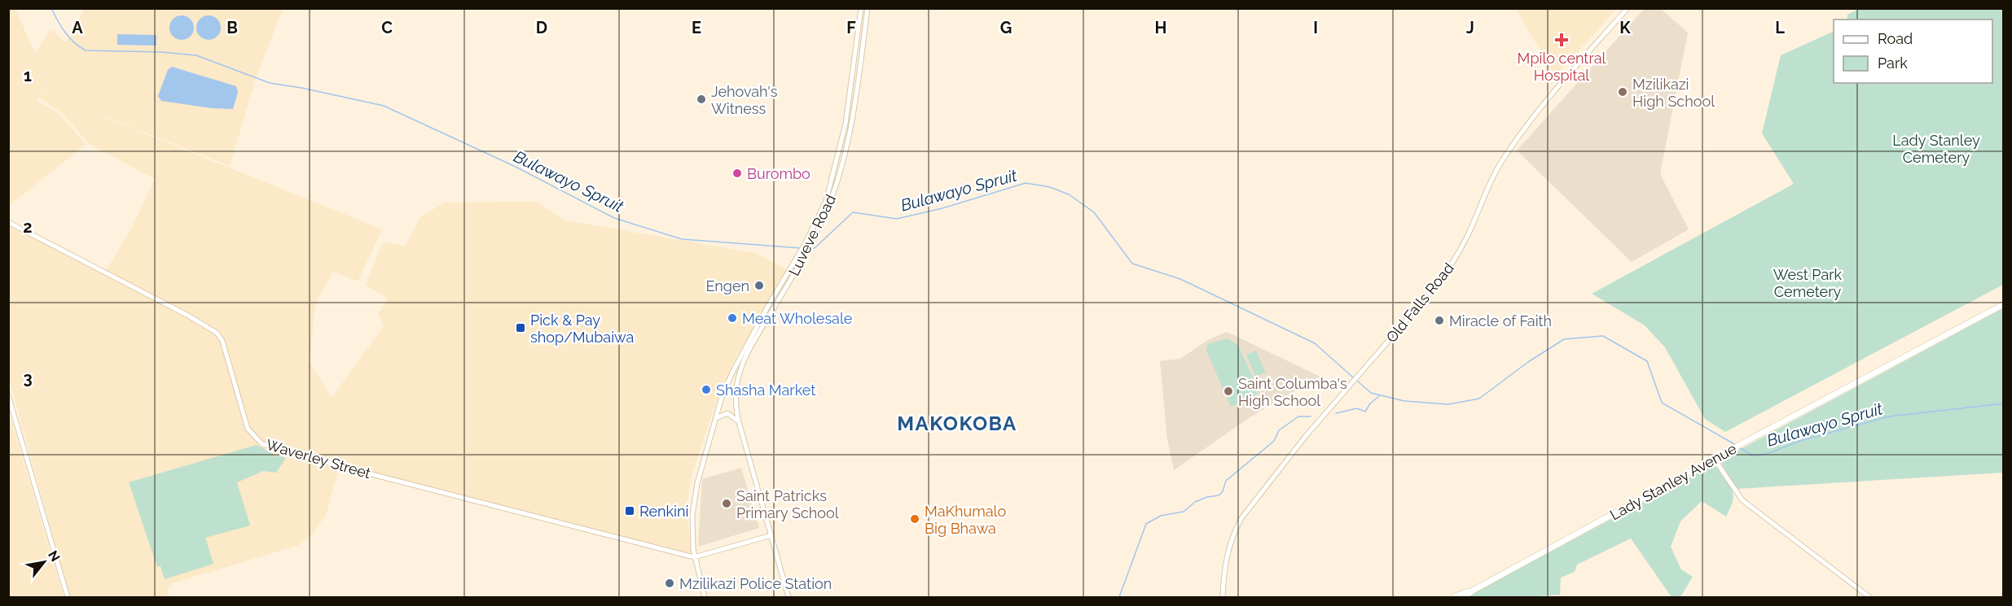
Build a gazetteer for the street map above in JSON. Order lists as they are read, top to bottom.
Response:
{
  "streets": {
    "highway": ["Lady Stanley Avenue"],
    "street": ["Luveve Road", "Old Falls Road", "Waverley Street"]
  },
  "crossings": [
    ["Luveve Road", "Waverley Street"]
  ],
  "districts": ["MAKOKOBA"],
  "water": ["Bulawayo Spruit"],
  "parks": ["Lady Stanley Cemetery", "West Park Cemetery"],
  "places": {
    "health": ["Mpilo central Hospital"],
    "other": [
      "Mzilikazi High School",
      "Jehovah's Witness",
      "Burombo",
      "Engen",
      "Meat Wholesale",
      "Miracle of Faith",
      "Shasha Market",
      "Saint Columba's High School",
      "Saint Patricks Primary School",
      "MaKhumalo Big Bhawa",
      "Mzilikazi Police Station"
    ],
    "transit": ["Pick & Pay shop/Mubaiwa", "Renkini"]
  },
  "legend": ["Road", "Park"],
  "north": "top right",
  "grid": {
    "columns": [
      "A",
      "B",
      "C",
      "D",
      "E",
      "F",
      "G",
      "H",
      "I",
      "J",
      "K",
      "L"
    ],
    "rows": ["1", "2", "3"]
  }
}
